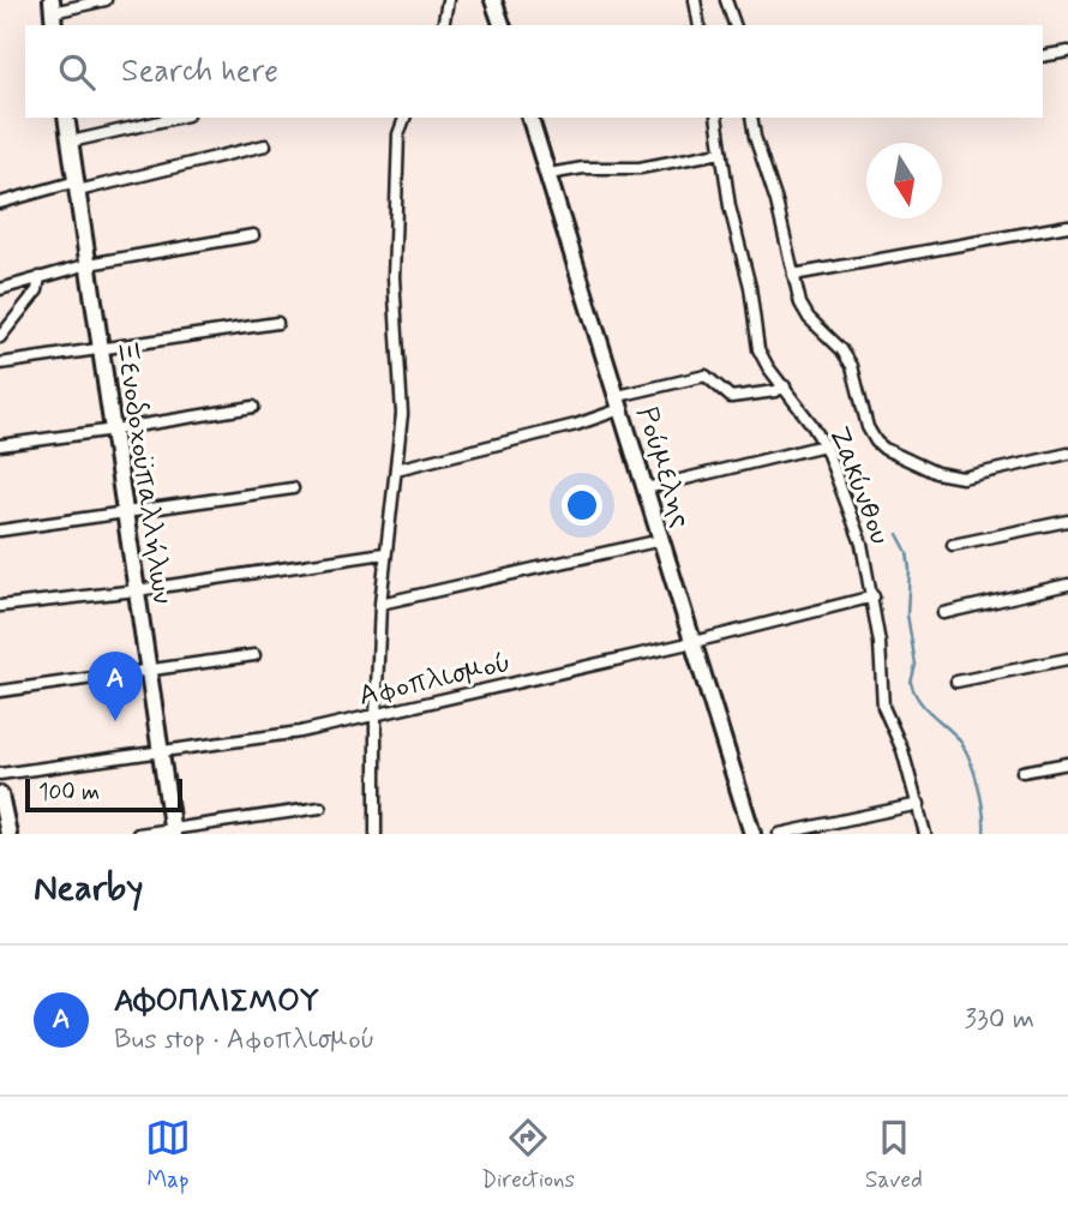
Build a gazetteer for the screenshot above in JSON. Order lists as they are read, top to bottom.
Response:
{
  "streets": {
    "street": [
      "Ρούμελης",
      "Ξενοδοχοϋπαλλήλων",
      "Ζακύνθου",
      "Αφοπλισμού"
    ]
  },
  "crossings": [
    ["Ρούμελης", "Αφοπλισμού"],
    ["Ξενοδοχοϋπαλλήλων", "Αφοπλισμού"],
    ["Ζακύνθου", "Αφοπλισμού"]
  ],
  "scale_bar": "100 m",
  "north": "bottom",
  "page": {
    "search": "Search here",
    "pins": "A",
    "scale": "100 m",
    "heading": "Nearby",
    "list": [
      {
        "mark": "A",
        "name": "ΑΦΟΠΛΙΣΜΟΥ",
        "note": "Bus stop · Αφοπλισμού",
        "value": "330 m"
      }
    ],
    "nav": ["Map", "Directions", "Saved"]
  }
}
